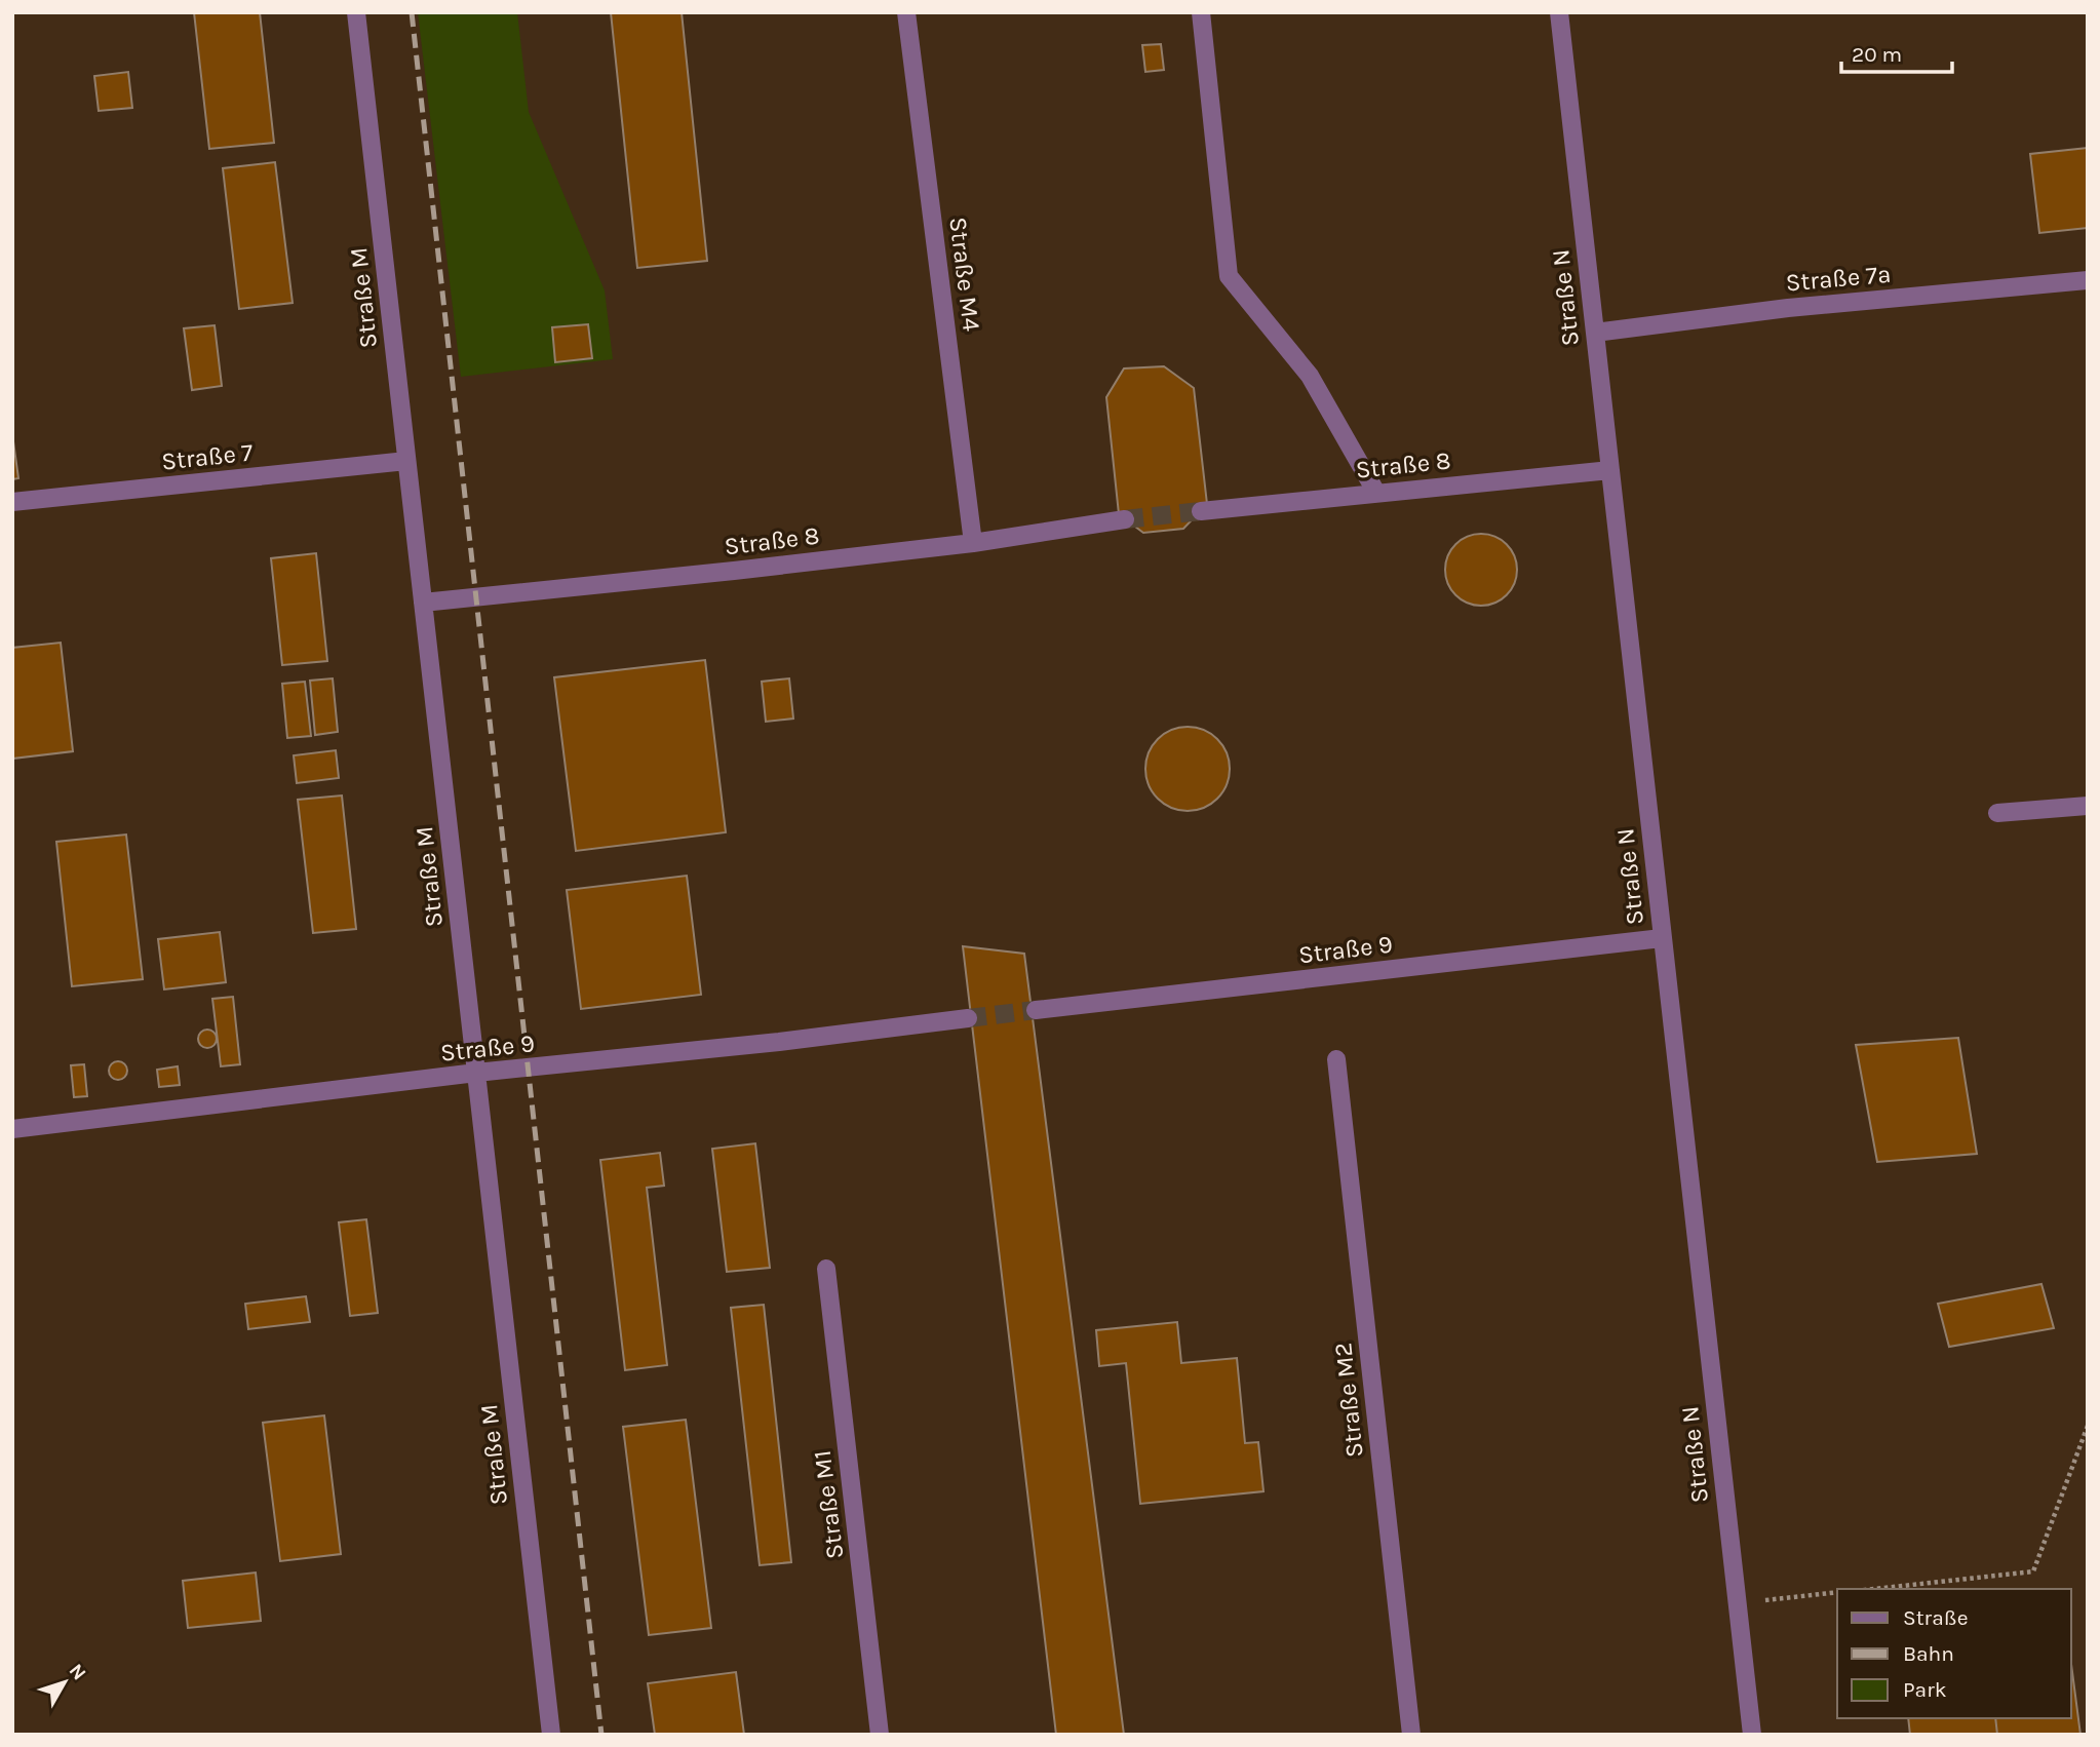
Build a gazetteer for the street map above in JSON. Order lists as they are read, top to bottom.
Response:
{
  "streets": {
    "lane": [
      "Straße M4",
      "Straße 7a",
      "Straße M",
      "Straße N",
      "Straße 7",
      "Straße 8",
      "Straße 9",
      "Straße M2",
      "Straße M1"
    ]
  },
  "crossings": [
    ["Straße M4", "Straße 8"],
    ["Straße 7a", "Straße N"],
    ["Straße M", "Straße 7"],
    ["Straße M", "Straße 8"],
    ["Straße M", "Straße 9"],
    ["Straße N", "Straße 8"],
    ["Straße N", "Straße 9"]
  ],
  "legend": ["Straße", "Bahn", "Park"],
  "scale_bar": "20 m",
  "north": "top right"
}
